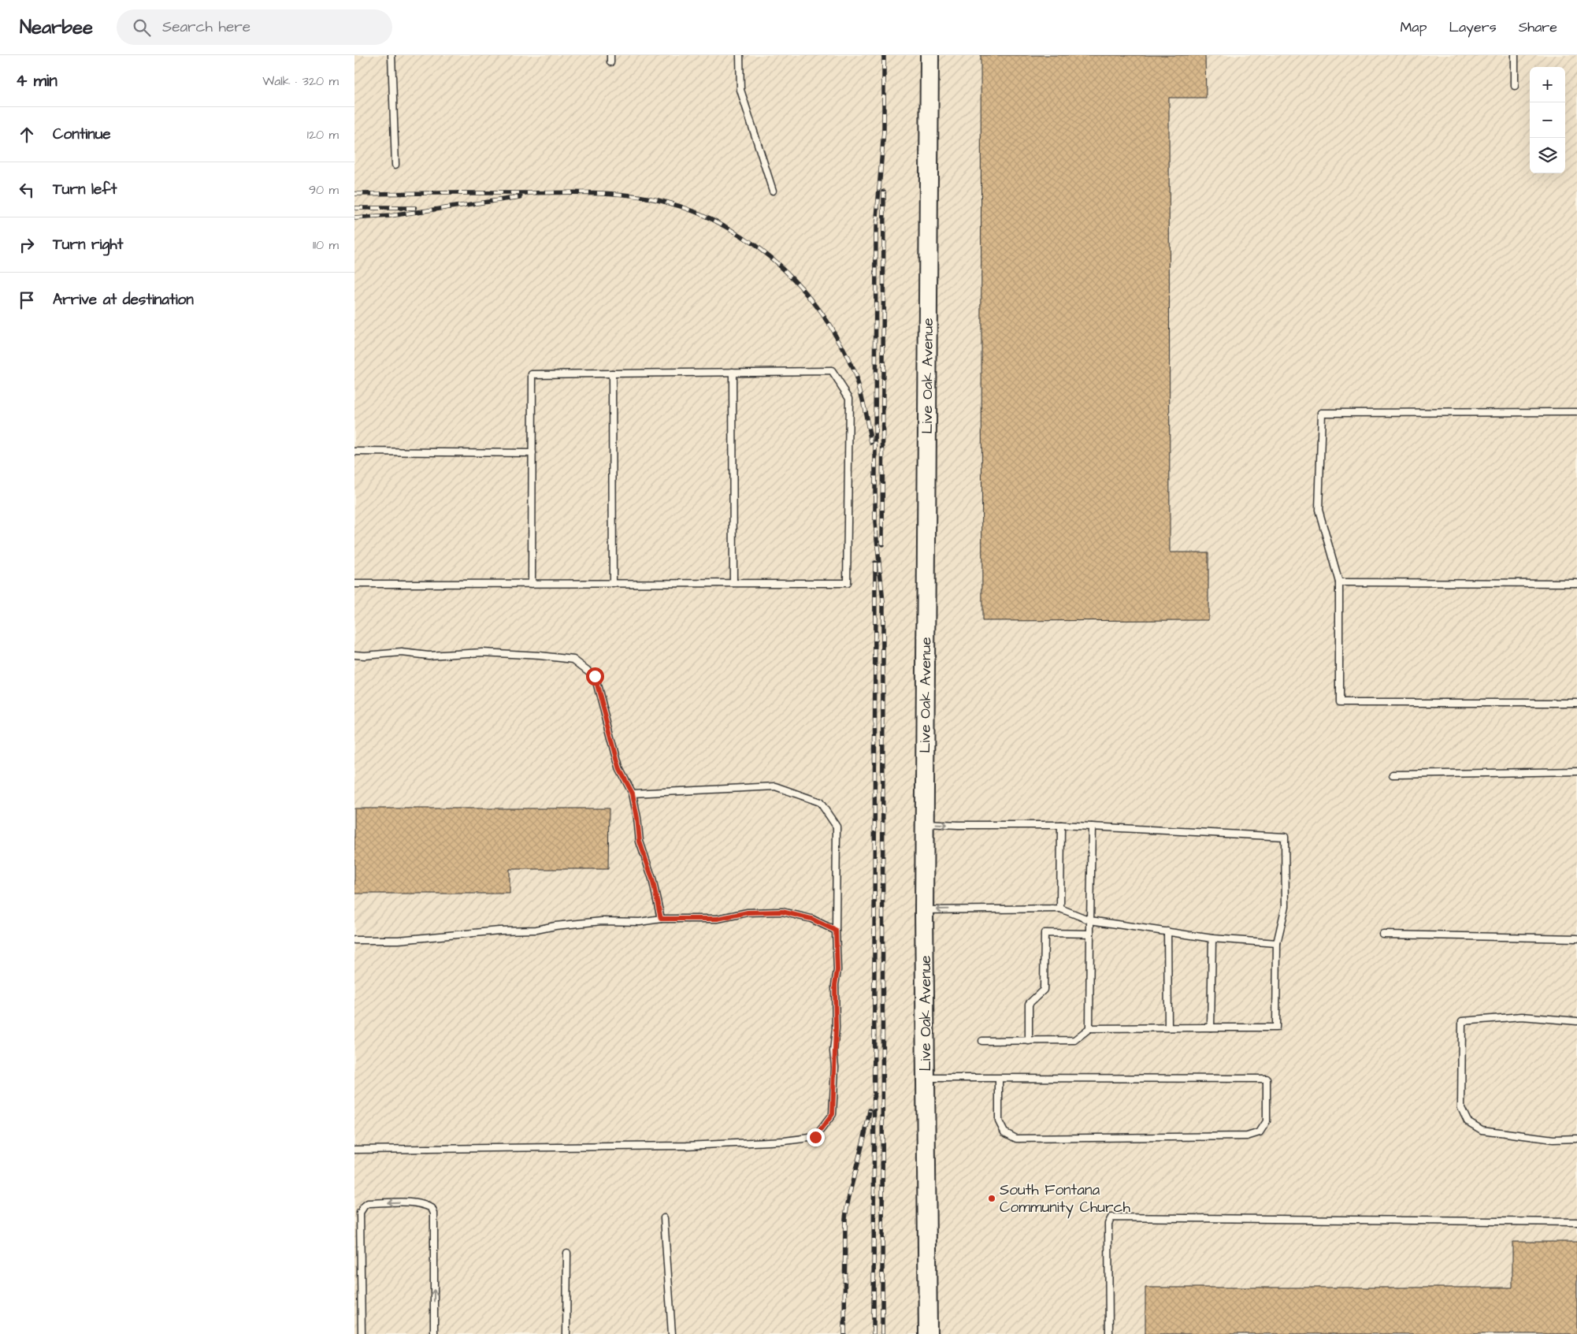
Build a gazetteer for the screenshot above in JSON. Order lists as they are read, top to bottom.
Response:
{
  "streets": {
    "street": ["Live Oak Avenue"]
  },
  "places": ["South Fontana Community Church"],
  "page": {
    "header": "Nearbee",
    "search": "Search here",
    "nav": ["Map", "Layers", "Share"],
    "heading": ["4 min", "Walk · 320 m"],
    "map_buttons": ["+", "−"],
    "list": [
      ["Continue", "120 m"],
      ["Turn left", "90 m"],
      ["Turn right", "110 m"],
      "Arrive at destination"
    ]
  }
}
